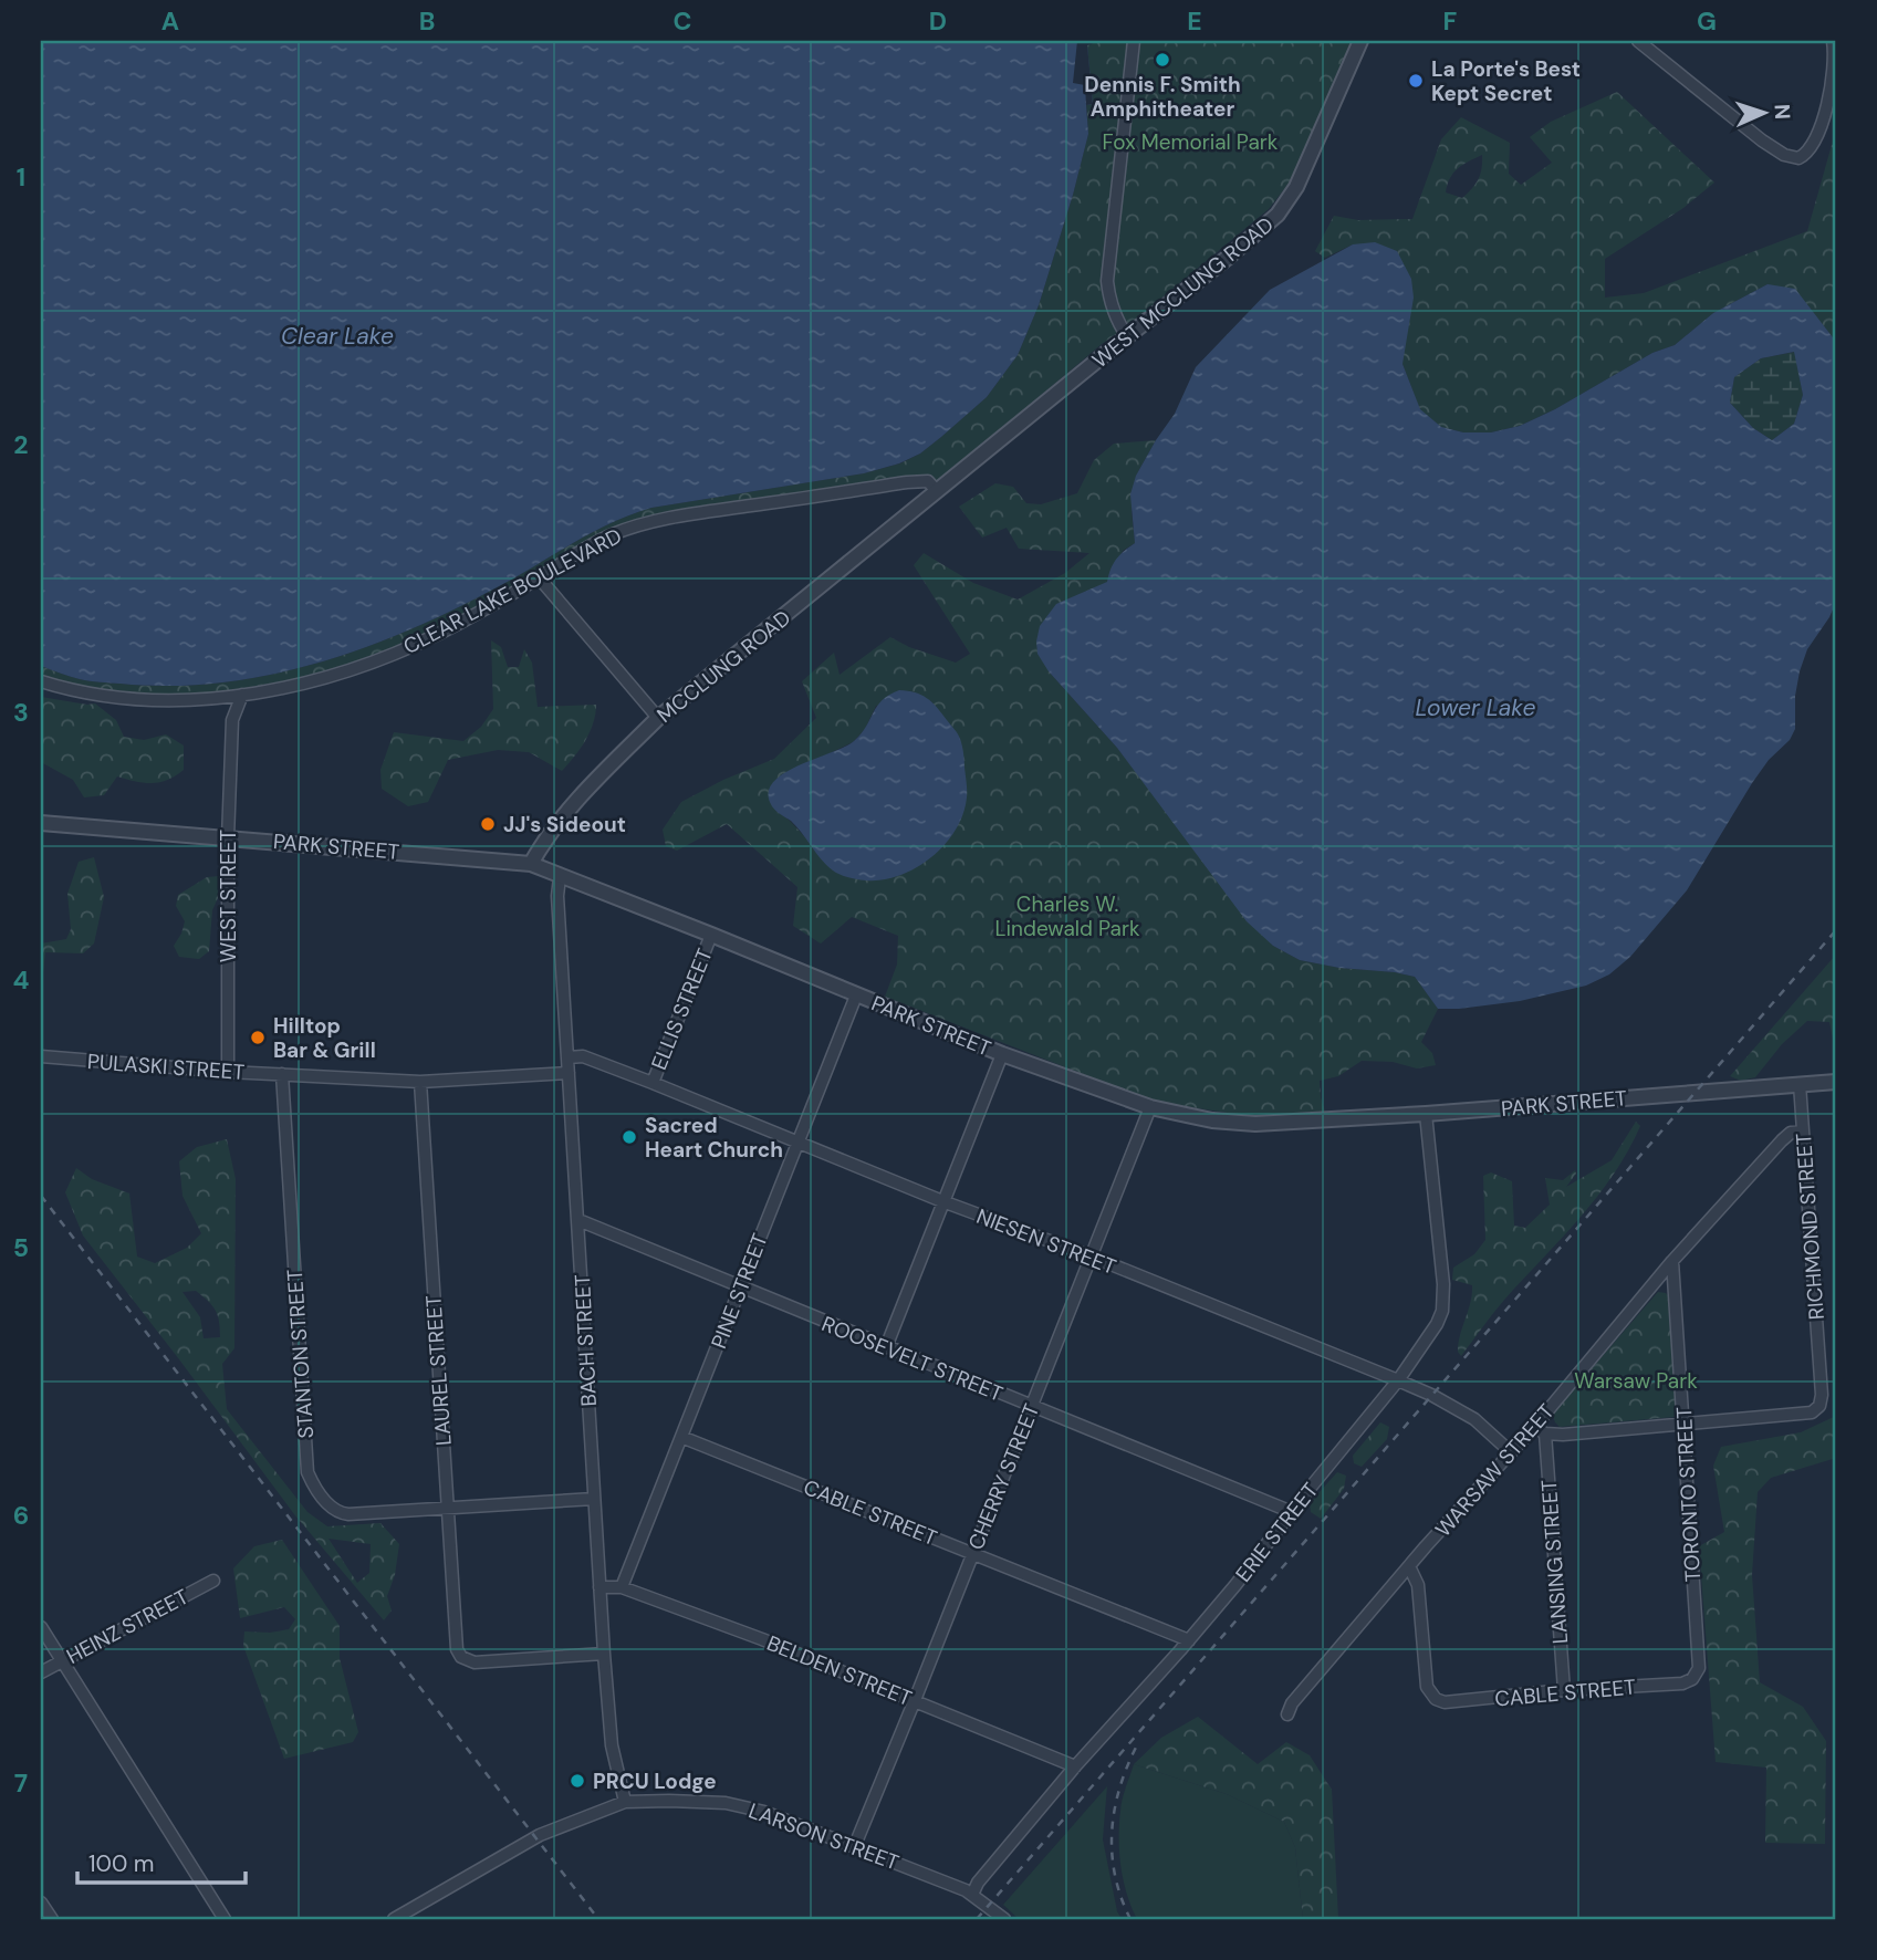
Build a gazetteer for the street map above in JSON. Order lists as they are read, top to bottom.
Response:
{
  "streets": {
    "street": [
      "WEST MCCLUNG ROAD",
      "CLEAR LAKE BOULEVARD",
      "MCCLUNG ROAD",
      "PARK STREET",
      "WEST STREET",
      "ELLIS STREET",
      "PULASKI STREET",
      "RICHMOND STREET",
      "NIESEN STREET",
      "PINE STREET",
      "BACH STREET",
      "STANTON STREET",
      "ROOSEVELT STREET",
      "LAUREL STREET",
      "WARSAW STREET",
      "CHERRY STREET",
      "TORONTO STREET",
      "CABLE STREET",
      "ERIE STREET",
      "LANSING STREET",
      "HEINZ STREET",
      "BELDEN STREET",
      "LARSON STREET"
    ]
  },
  "crossings": [
    ["WEST MCCLUNG ROAD", "CLEAR LAKE BOULEVARD"],
    ["WEST MCCLUNG ROAD", "MCCLUNG ROAD"],
    ["CLEAR LAKE BOULEVARD", "MCCLUNG ROAD"],
    ["CLEAR LAKE BOULEVARD", "WEST STREET"],
    ["MCCLUNG ROAD", "PARK STREET"],
    ["PARK STREET", "WEST STREET"],
    ["PARK STREET", "ELLIS STREET"],
    ["PARK STREET", "RICHMOND STREET"],
    ["PARK STREET", "PINE STREET"],
    ["PARK STREET", "BACH STREET"],
    ["PARK STREET", "CHERRY STREET"],
    ["PARK STREET", "ERIE STREET"],
    ["WEST STREET", "PULASKI STREET"],
    ["ELLIS STREET", "NIESEN STREET"],
    ["PULASKI STREET", "BACH STREET"],
    ["PULASKI STREET", "STANTON STREET"],
    ["PULASKI STREET", "LAUREL STREET"],
    ["RICHMOND STREET", "WARSAW STREET"],
    ["RICHMOND STREET", "TORONTO STREET"],
    ["NIESEN STREET", "PINE STREET"],
    ["NIESEN STREET", "BACH STREET"],
    ["NIESEN STREET", "WARSAW STREET"],
    ["NIESEN STREET", "CHERRY STREET"],
    ["NIESEN STREET", "ERIE STREET"],
    ["PINE STREET", "ROOSEVELT STREET"],
    ["PINE STREET", "CABLE STREET"],
    ["PINE STREET", "BELDEN STREET"],
    ["BACH STREET", "ROOSEVELT STREET"],
    ["BACH STREET", "LAUREL STREET"],
    ["BACH STREET", "BELDEN STREET"],
    ["BACH STREET", "LARSON STREET"],
    ["STANTON STREET", "LAUREL STREET"],
    ["ROOSEVELT STREET", "CHERRY STREET"],
    ["ROOSEVELT STREET", "ERIE STREET"],
    ["WARSAW STREET", "TORONTO STREET"],
    ["WARSAW STREET", "CABLE STREET"],
    ["CHERRY STREET", "CABLE STREET"],
    ["CHERRY STREET", "BELDEN STREET"],
    ["CHERRY STREET", "LARSON STREET"],
    ["TORONTO STREET", "CABLE STREET"],
    ["CABLE STREET", "ERIE STREET"],
    ["CABLE STREET", "LANSING STREET"],
    ["ERIE STREET", "BELDEN STREET"],
    ["ERIE STREET", "LARSON STREET"]
  ],
  "water": ["Clear Lake", "Lower Lake"],
  "parks": ["Fox Memorial Park", "Charles W. Lindewald Park", "Warsaw Park"],
  "places": [
    "Dennis F. Smith Amphitheater",
    "La Porte's Best Kept Secret",
    "JJ's Sideout",
    "Hilltop Bar & Grill",
    "Sacred Heart Church",
    "PRCU Lodge"
  ],
  "scale_bar": "100 m",
  "north": "right",
  "grid": {
    "columns": [
      "A",
      "B",
      "C",
      "D",
      "E",
      "F",
      "G"
    ],
    "rows": [
      "1",
      "2",
      "3",
      "4",
      "5",
      "6",
      "7"
    ]
  }
}
